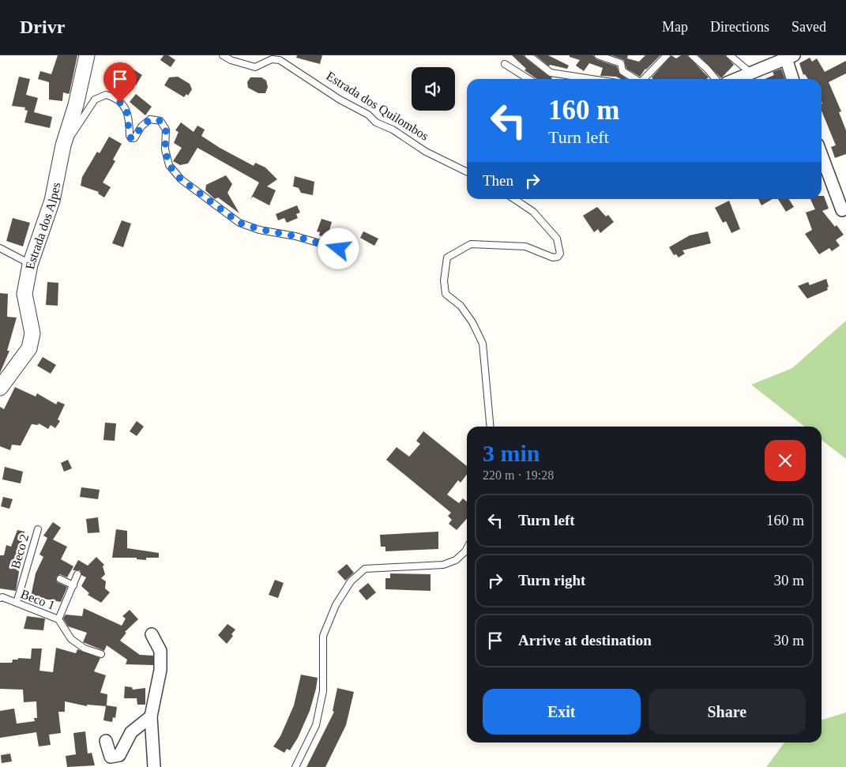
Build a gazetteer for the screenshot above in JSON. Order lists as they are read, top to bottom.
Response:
{
  "streets": {
    "street": ["Estrada dos Alpes"],
    "lane": ["Estrada dos Quilombos", "Beco 2", "Beco 1"]
  },
  "crossings": [
    ["Beco 2", "Beco 1"]
  ],
  "page": {
    "header": "Drivr",
    "nav": ["Map", "Directions", "Saved"],
    "turn": ["160 m", "Turn left"],
    "then": "Then",
    "heading": ["3 min", "220 m · 19:28"],
    "list": [
      {
        "name": "Turn left",
        "value": "160 m"
      },
      {
        "name": "Turn right",
        "value": "30 m"
      },
      {
        "name": "Arrive at destination",
        "value": "30 m"
      }
    ],
    "buttons": ["Exit", "Share"]
  }
}
